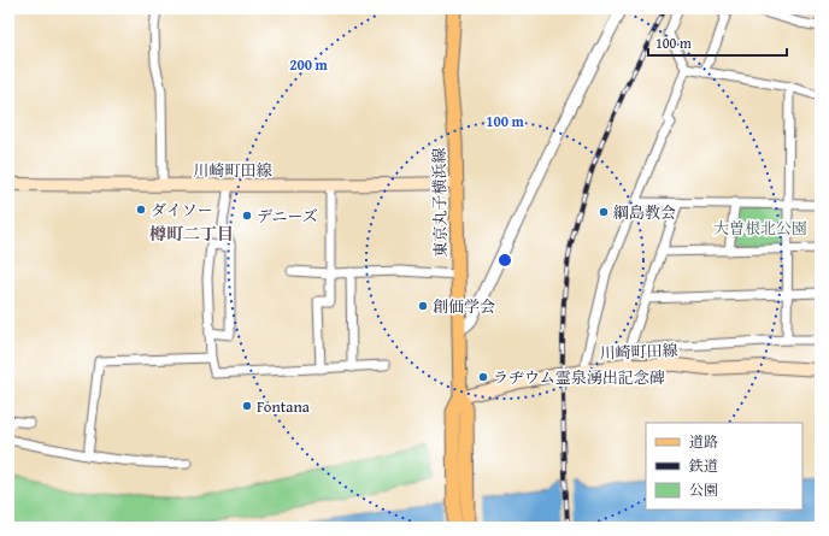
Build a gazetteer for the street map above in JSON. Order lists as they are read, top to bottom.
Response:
{
  "streets": {
    "main road": ["川崎町田線", "東京丸子横浜線"]
  },
  "crossings": [
    ["川崎町田線", "東京丸子横浜線"]
  ],
  "districts": ["樽町二丁目"],
  "parks": ["大曽根北公園"],
  "places": [
    "ダイソー",
    "綱島教会",
    "デニーズ",
    "創価学会",
    "ラヂウム霊泉湧出記念碑",
    "Fontana"
  ],
  "legend": ["道路", "鉄道", "公園"],
  "scale_bar": "100 m",
  "rings": ["200 m", "100 m"]
}
